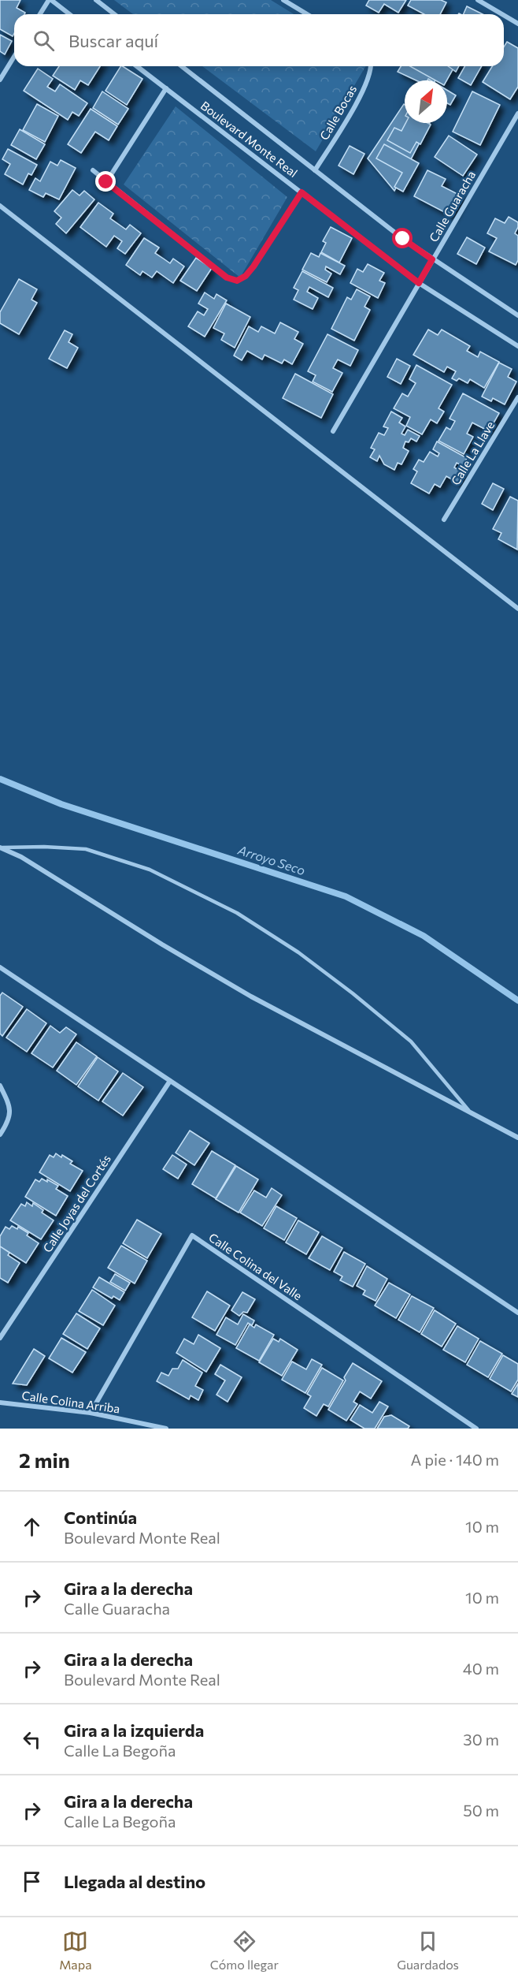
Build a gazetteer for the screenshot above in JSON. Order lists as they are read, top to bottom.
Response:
{
  "streets": {
    "street": [
      "Calle Bocas",
      "Boulevard Monte Real",
      "Calle Guaracha",
      "Calle La Llave",
      "Calle Joyas del Cortés",
      "Calle Colina del Valle",
      "Calle Colina Arriba"
    ]
  },
  "crossings": [
    ["Calle Bocas", "Boulevard Monte Real"],
    ["Boulevard Monte Real", "Calle Guaracha"],
    ["Calle Colina del Valle", "Calle Colina Arriba"]
  ],
  "water": ["Arroyo Seco"],
  "north": "top right",
  "page": {
    "search": "Buscar aquí",
    "heading": ["2 min", "A pie · 140 m"],
    "list": [
      ["Continúa", "Boulevard Monte Real", "10 m"],
      ["Gira a la derecha", "Calle Guaracha", "10 m"],
      ["Gira a la derecha", "Boulevard Monte Real", "40 m"],
      ["Gira a la izquierda", "Calle La Begoña", "30 m"],
      ["Gira a la derecha", "Calle La Begoña", "50 m"],
      "Llegada al destino"
    ],
    "nav": ["Mapa", "Cómo llegar", "Guardados"]
  }
}
